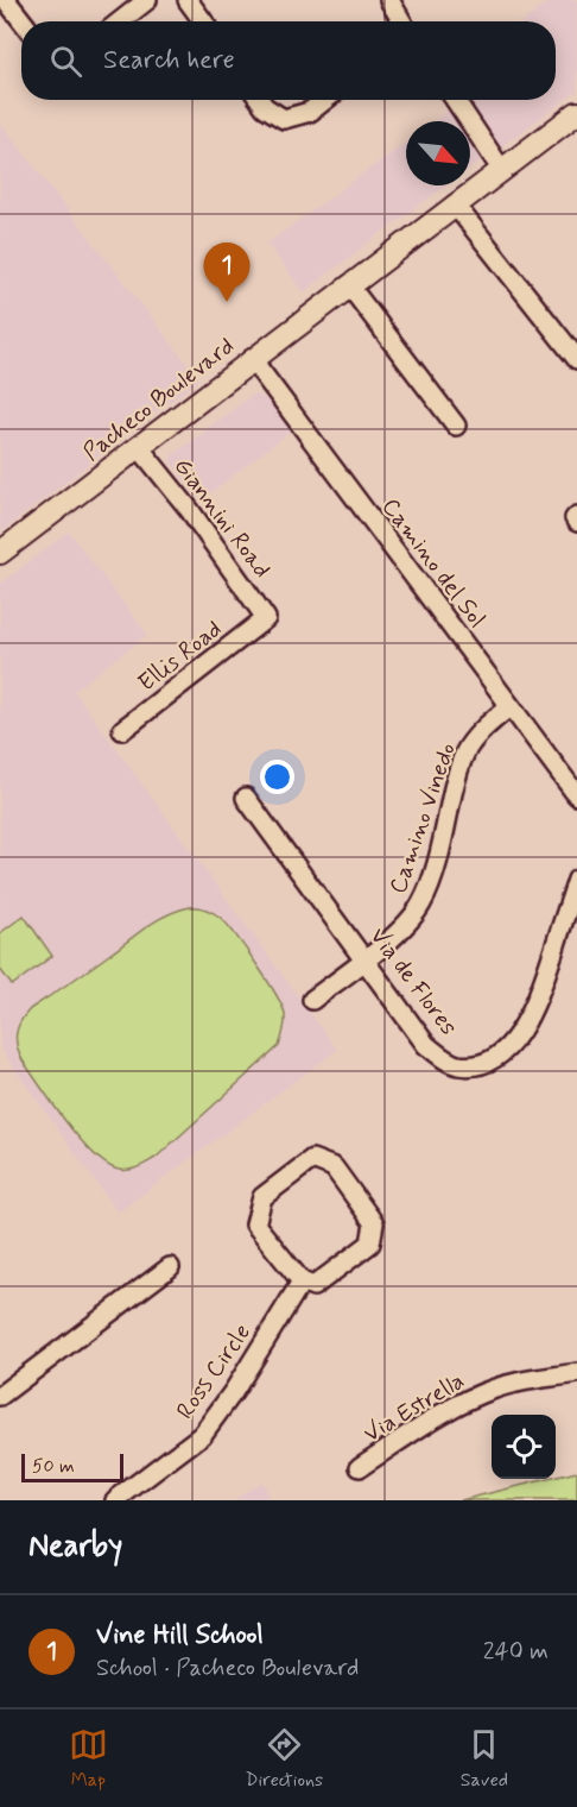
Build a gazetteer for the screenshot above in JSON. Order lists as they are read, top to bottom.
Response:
{
  "streets": {
    "main road": ["Pacheco Boulevard"],
    "street": [
      "Giannini Road",
      "Camino del Sol",
      "Ellis Road",
      "Camino Vinedo",
      "Via de Flores",
      "Ross Circle",
      "Via Estrella"
    ]
  },
  "crossings": [
    ["Pacheco Boulevard", "Giannini Road"],
    ["Pacheco Boulevard", "Camino del Sol"],
    ["Giannini Road", "Ellis Road"],
    ["Camino del Sol", "Camino Vinedo"],
    ["Camino Vinedo", "Via de Flores"]
  ],
  "scale_bar": "50 m",
  "north": "bottom right",
  "page": {
    "search": "Search here",
    "pins": "1",
    "scale": "50 m",
    "heading": "Nearby",
    "list": [
      {
        "mark": "1",
        "name": "Vine Hill School",
        "note": "School · Pacheco Boulevard",
        "value": "240 m"
      }
    ],
    "nav": ["Map", "Directions", "Saved"]
  }
}
